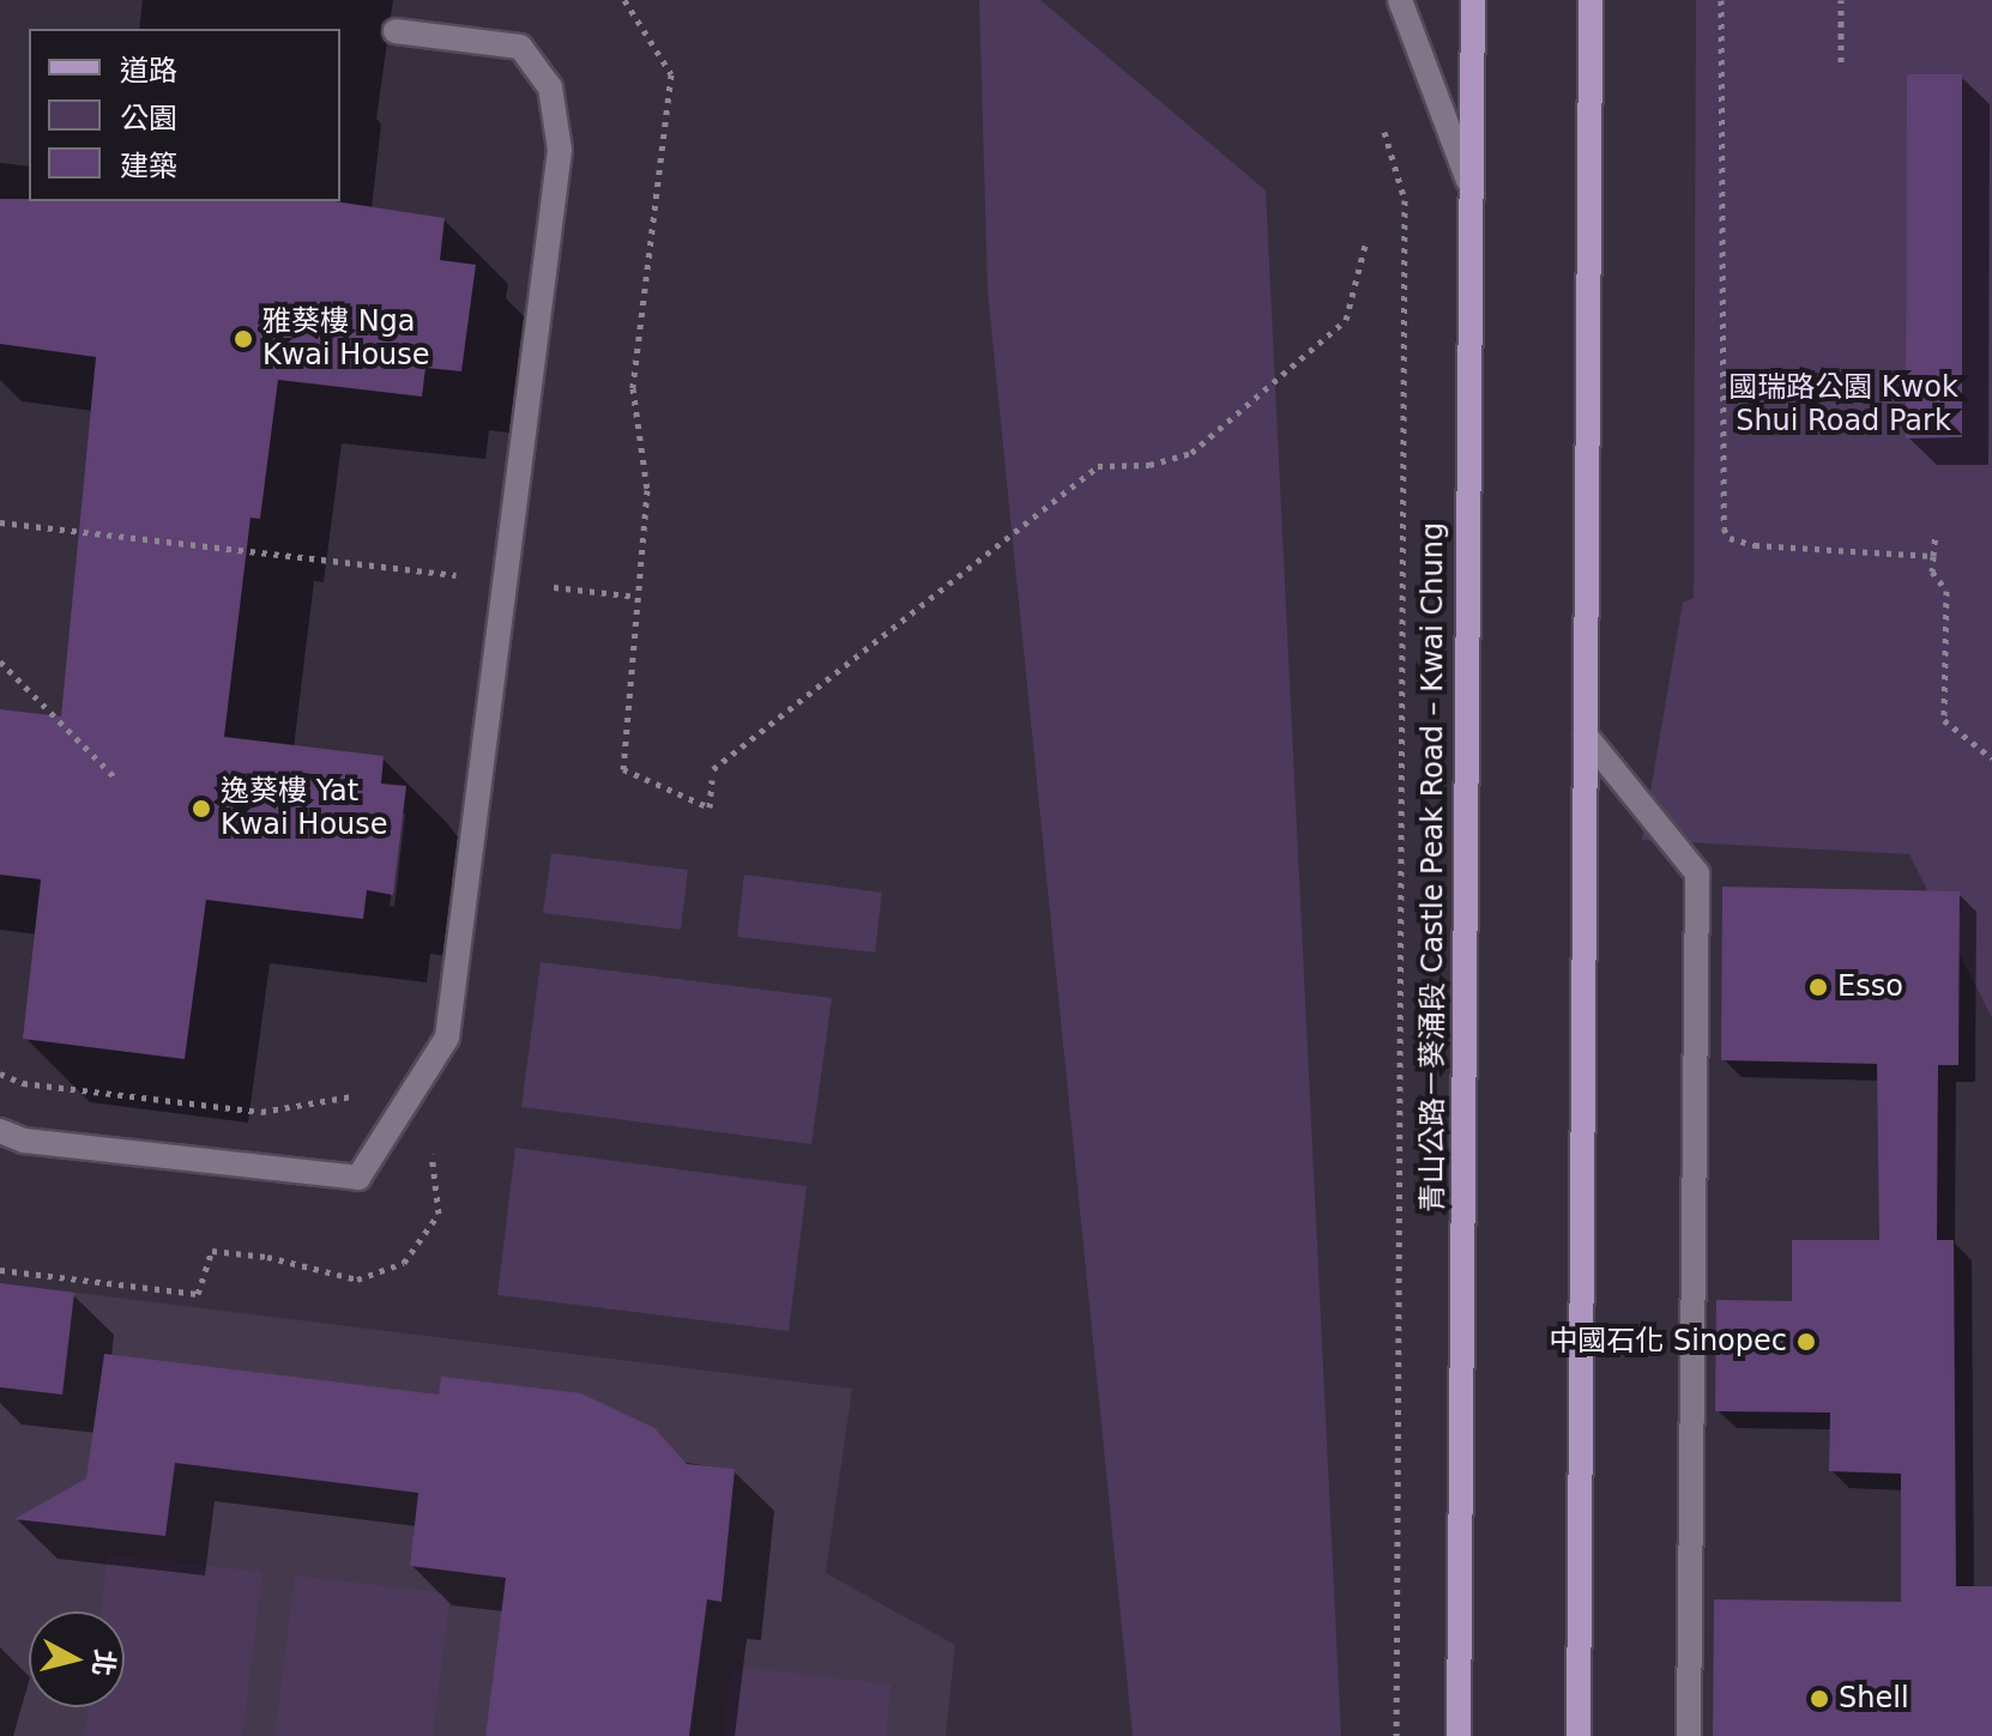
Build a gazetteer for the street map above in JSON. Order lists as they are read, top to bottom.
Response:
{
  "streets": {
    "main road": ["青山公路－葵涌段 Castle Peak Road – Kwai Chung"]
  },
  "parks": ["國瑞路公園 Kwok Shui Road Park"],
  "places": [
    "雅葵樓 Nga Kwai House",
    "逸葵樓 Yat Kwai House",
    "Esso",
    "中國石化 Sinopec",
    "Shell"
  ],
  "legend": ["道路", "公園", "建築"],
  "north": "right"
}
